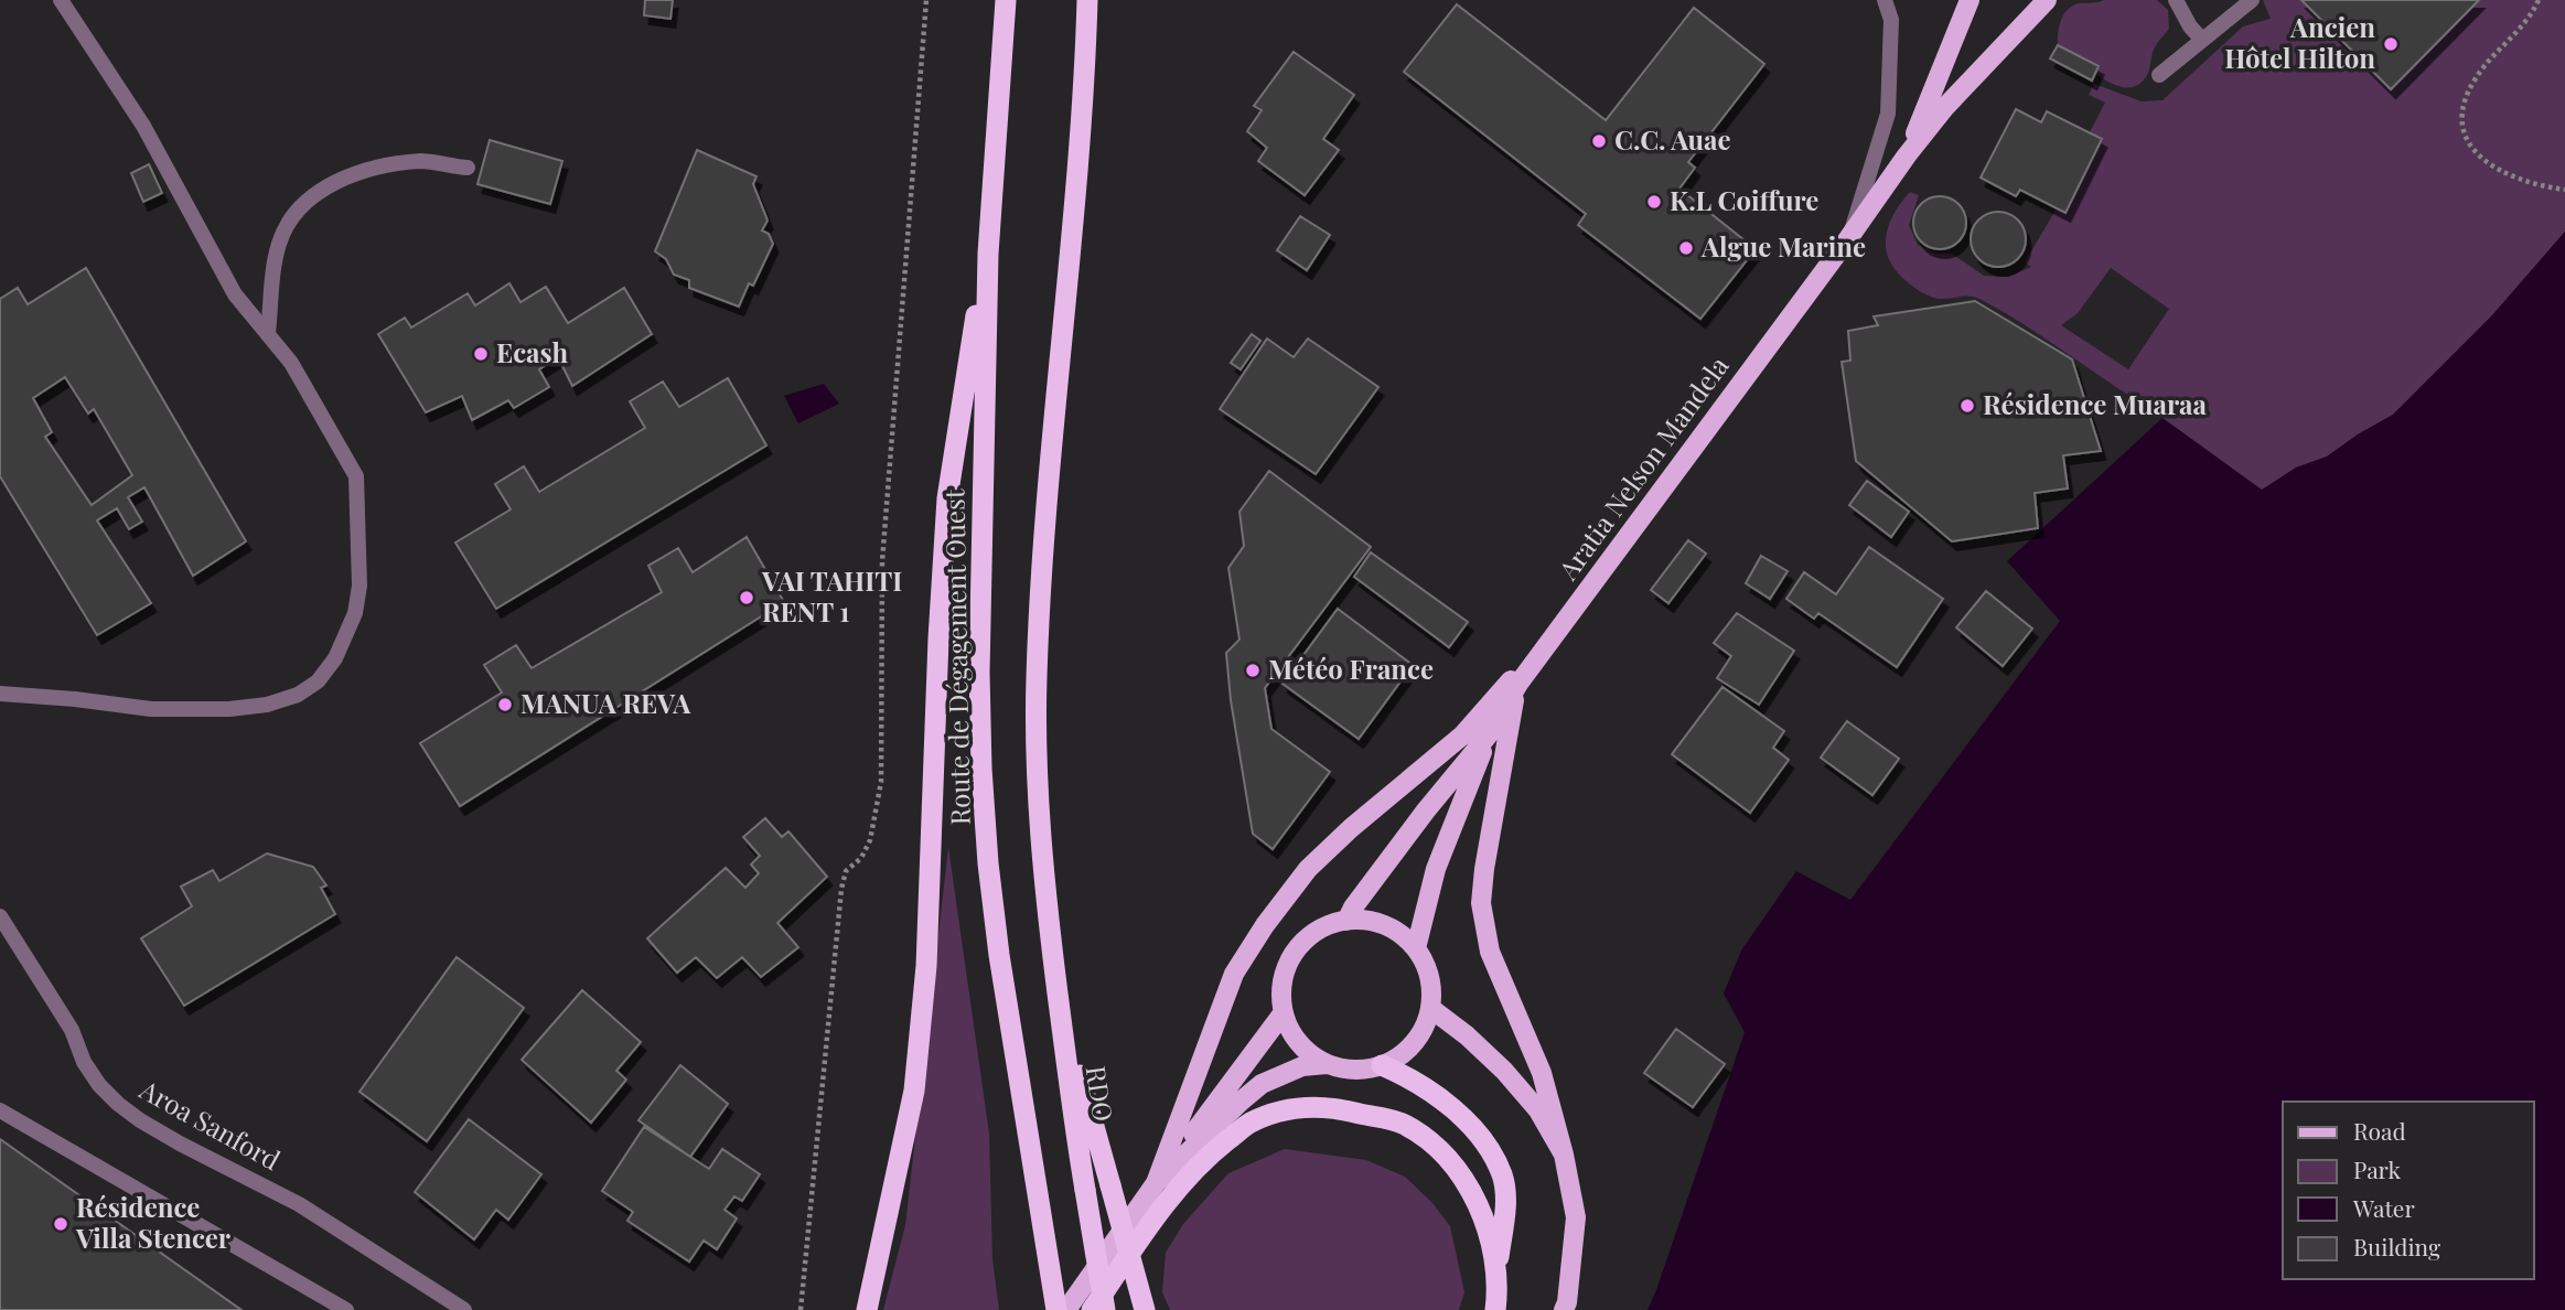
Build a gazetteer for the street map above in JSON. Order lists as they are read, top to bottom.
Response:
{
  "streets": {
    "highway": ["Route de Dégagement Ouest", "RDO"],
    "main road": ["Aratia Nelson Mandela"],
    "street": ["Aroa Sanford"]
  },
  "places": [
    "Ancien Hôtel Hilton",
    "C.C. Auae",
    "K.L Coiffure",
    "Algue Marine",
    "Ecash",
    "Résidence Muaraa",
    "VAI TAHITI RENT 1",
    "Météo France",
    "MANUA REVA",
    "Résidence Villa Stencer"
  ],
  "legend": [
    "Road",
    "Park",
    "Water",
    "Building"
  ]
}
